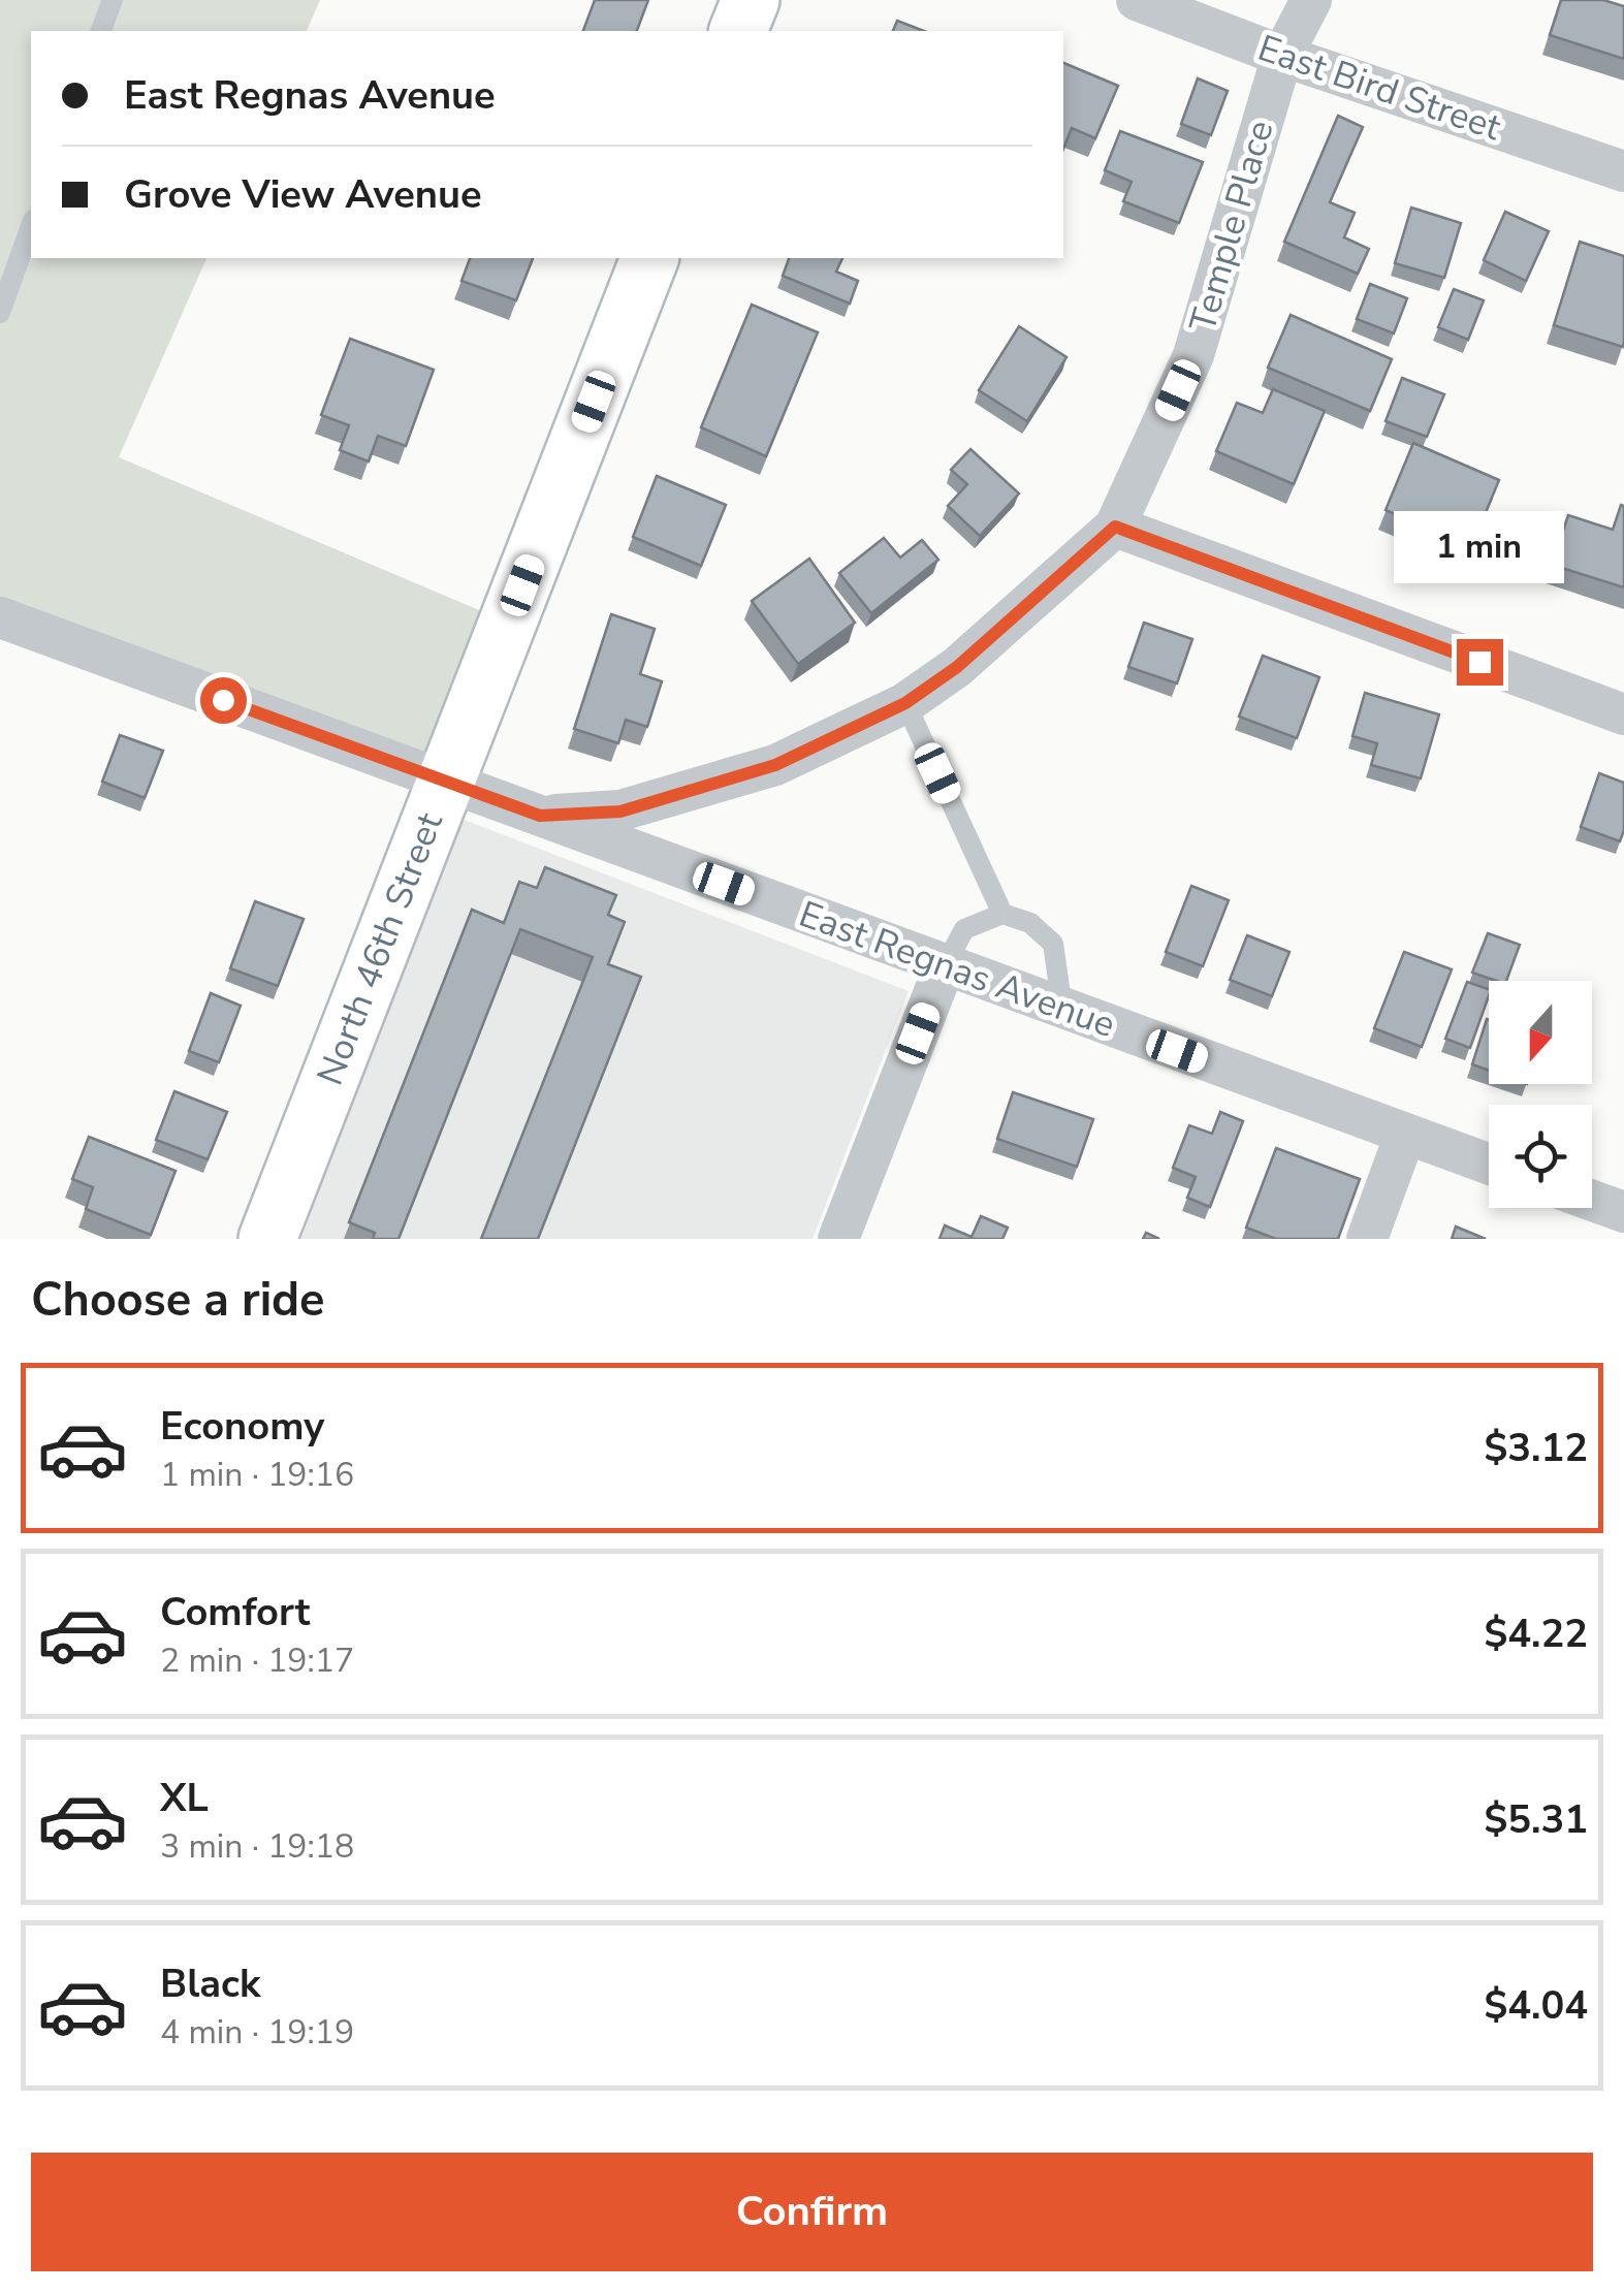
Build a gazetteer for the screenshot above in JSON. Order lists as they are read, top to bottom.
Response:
{
  "streets": {
    "street": [
      "East Bird Street",
      "Temple Place",
      "North 46th Street",
      "East Regnas Avenue"
    ]
  },
  "crossings": [
    ["East Bird Street", "Temple Place"],
    ["Temple Place", "East Regnas Avenue"],
    ["North 46th Street", "East Regnas Avenue"]
  ],
  "north": "bottom",
  "page": {
    "banner": ["East Regnas Avenue", "Grove View Avenue"],
    "bubble": "1 min",
    "heading": "Choose a ride",
    "list": [
      {
        "name": "Economy",
        "note": "1 min · 19:16",
        "value": "$3.12"
      },
      {
        "name": "Comfort",
        "note": "2 min · 19:17",
        "value": "$4.22"
      },
      {
        "name": "XL",
        "note": "3 min · 19:18",
        "value": "$5.31"
      },
      {
        "name": "Black",
        "note": "4 min · 19:19",
        "value": "$4.04"
      }
    ],
    "buttons": "Confirm"
  }
}
